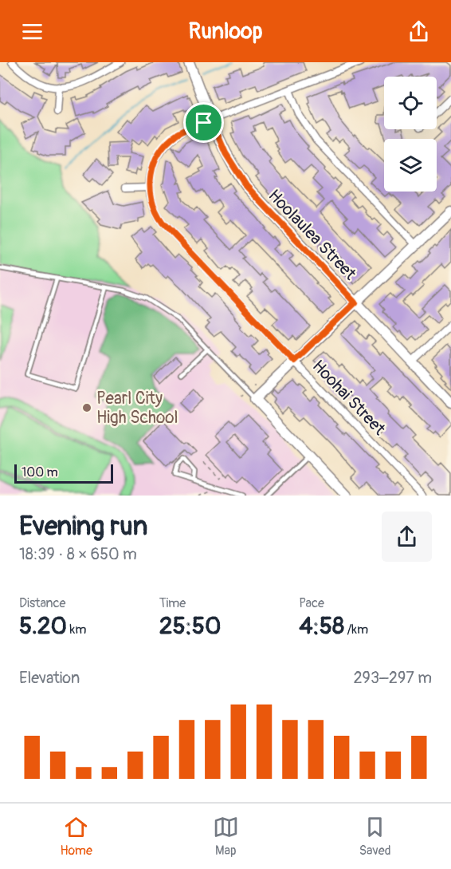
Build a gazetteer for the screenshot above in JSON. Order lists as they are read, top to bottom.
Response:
{
  "streets": {
    "street": ["Hoolaulea Street", "Hoohai Street"]
  },
  "crossings": [
    ["Hoolaulea Street", "Hoohai Street"]
  ],
  "places": ["Pearl City High School"],
  "scale_bar": "100 m",
  "page": {
    "header": "Runloop",
    "scale": "100 m",
    "heading": ["Evening run", "18:39 · 8 × 650 m"],
    "stats": [
      ["Distance", "5.20 km"],
      ["Time", "25:50"],
      ["Pace", "4:58 /km"]
    ],
    "chart": ["Elevation", "293–297 m"],
    "tabs": ["Home", "Map", "Saved"]
  }
}
